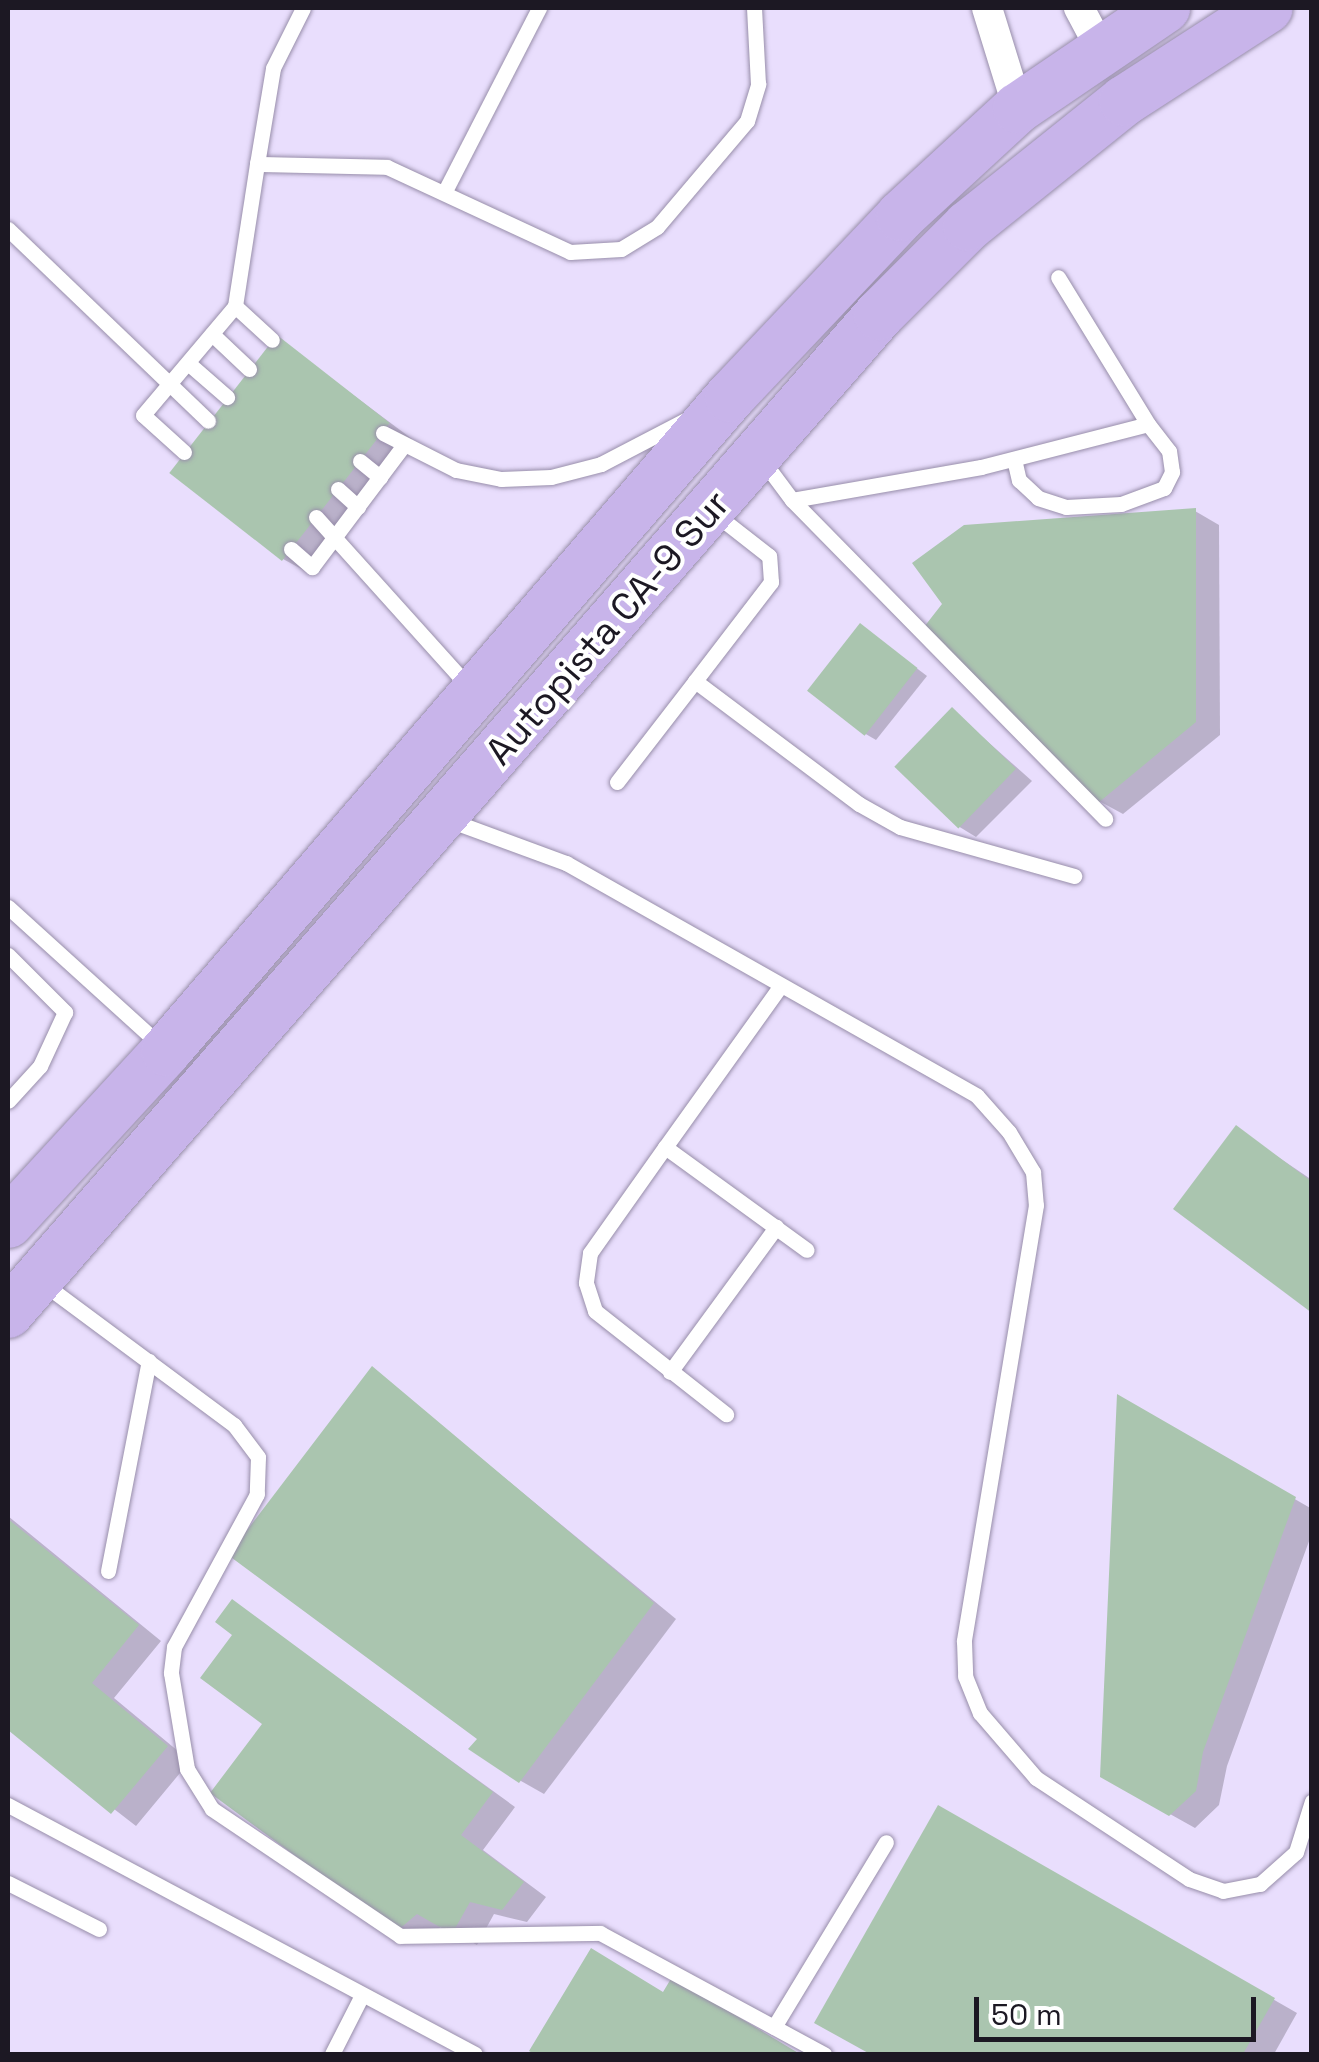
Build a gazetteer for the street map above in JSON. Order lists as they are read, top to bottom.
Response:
{
  "streets": {
    "highway": ["Autopista CA-9 Sur"]
  },
  "scale_bar": "50 m"
}
